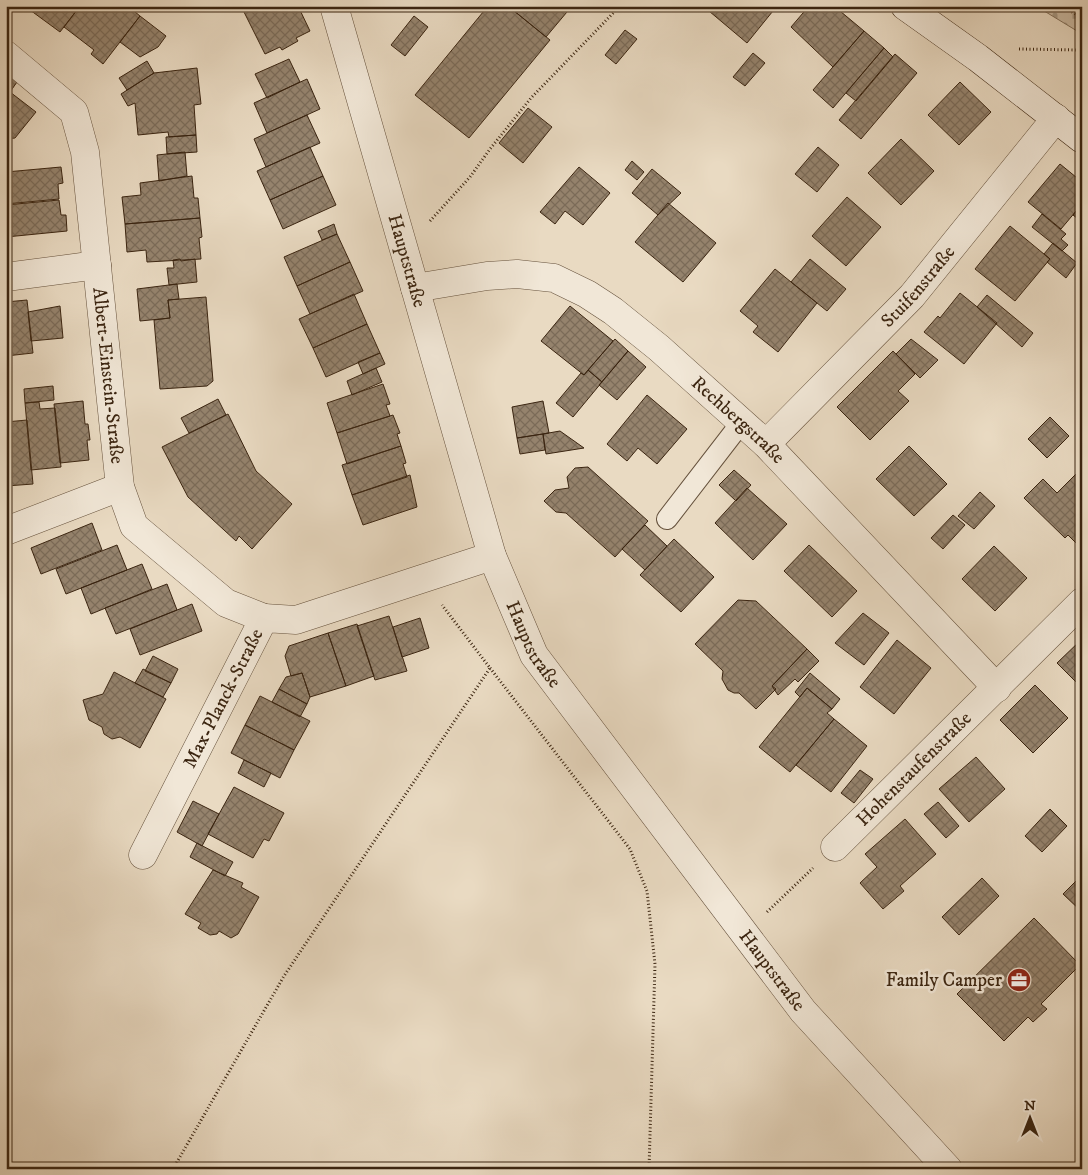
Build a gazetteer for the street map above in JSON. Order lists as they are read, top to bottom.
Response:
{
  "streets": {
    "street": [
      "Hauptstraße",
      "Stuifenstraße",
      "Albert-Einstein-Straße",
      "Rechbergstraße",
      "Max-Planck-Straße",
      "Hohenstaufenstraße"
    ]
  },
  "crossings": [
    ["Hauptstraße", "Rechbergstraße"],
    ["Hauptstraße", "Max-Planck-Straße"],
    ["Stuifenstraße", "Rechbergstraße"],
    ["Albert-Einstein-Straße", "Max-Planck-Straße"],
    ["Rechbergstraße", "Hohenstaufenstraße"]
  ],
  "places": {
    "office": ["Family Camper"]
  },
  "north": "top"
}
